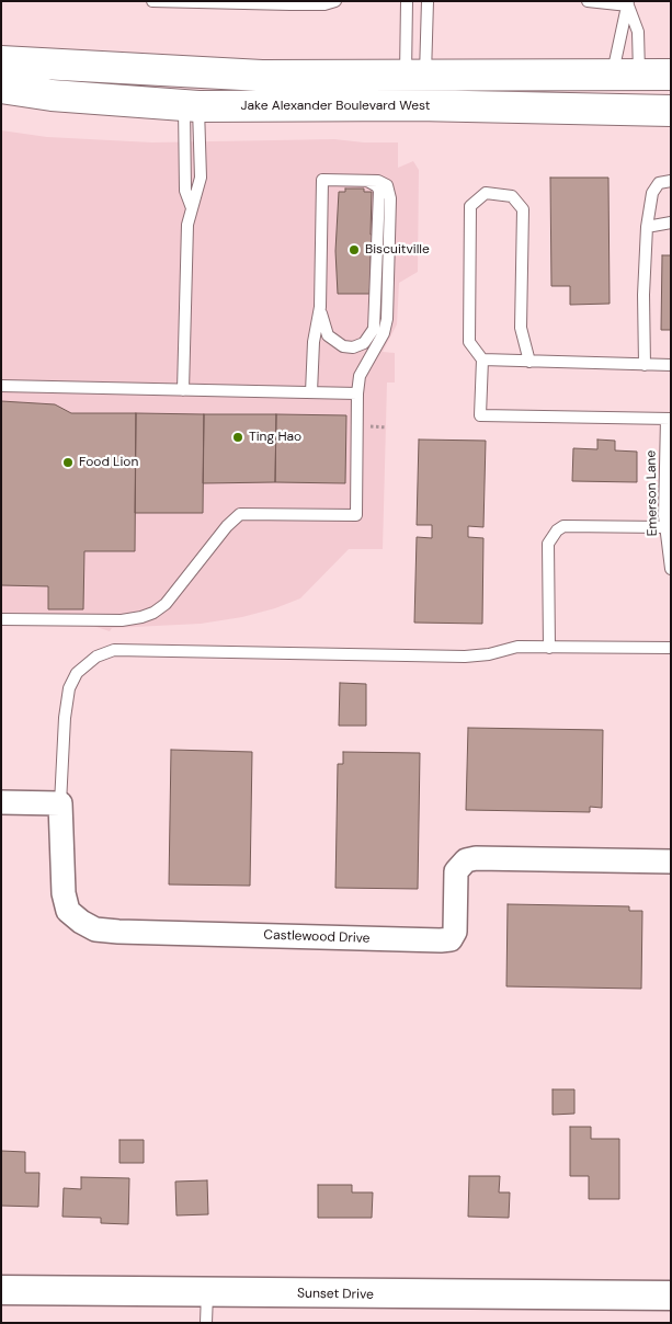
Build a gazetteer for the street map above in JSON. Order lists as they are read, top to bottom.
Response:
{
  "streets": {
    "highway": ["Jake Alexander Boulevard West"],
    "street": ["Castlewood Drive", "Sunset Drive"],
    "lane": ["Emerson Lane"]
  },
  "places": ["Biscuitville", "Ting Hao", "Food Lion"]
}
